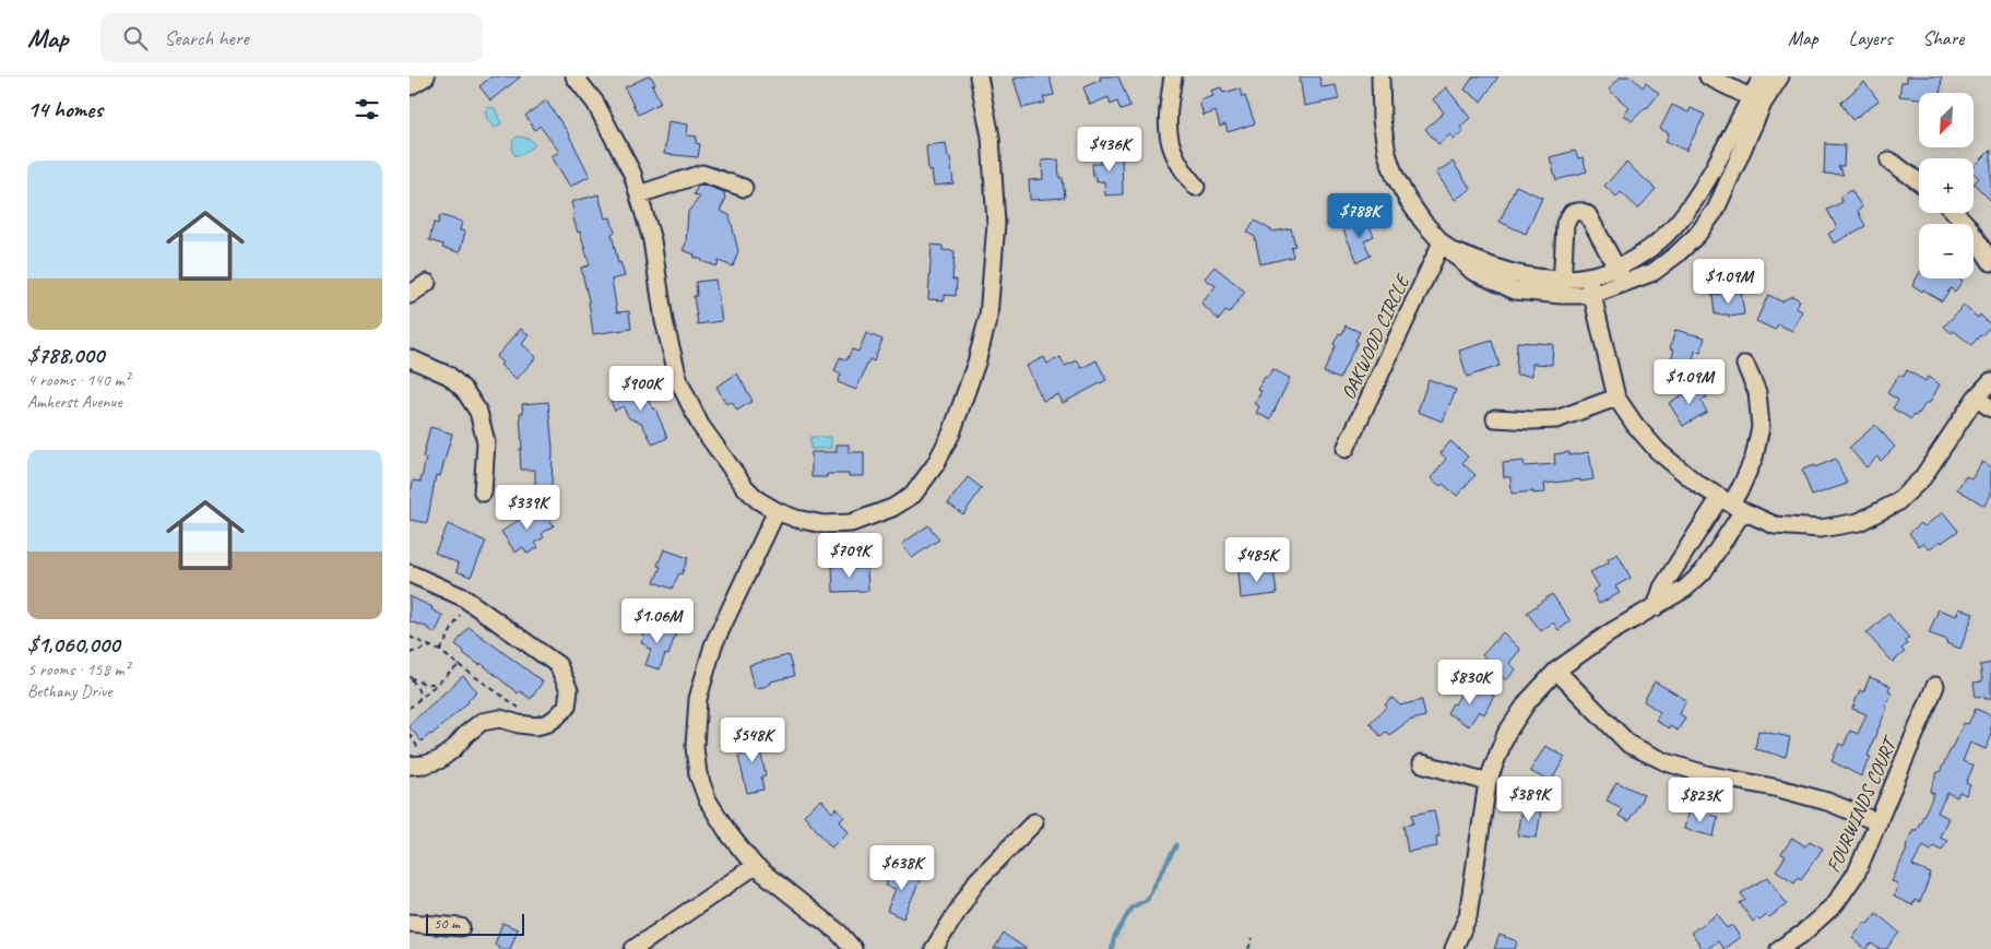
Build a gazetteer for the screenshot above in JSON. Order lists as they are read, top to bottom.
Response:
{
  "streets": {
    "street": ["OAKWOOD CIRCLE", "FOURWINDS COURT"]
  },
  "scale_bar": "50 m",
  "north": "bottom left",
  "page": {
    "header": "Map",
    "search": "Search here",
    "nav": ["Map", "Layers", "Share"],
    "heading": "14 homes",
    "map_buttons": ["+", "−"],
    "price": [
      "$436K",
      "$788K",
      "$1.09M",
      "$1.09M",
      "$900K",
      "$339K",
      "$709K",
      "$485K",
      "$1.06M",
      "$830K",
      "$548K",
      "$389K",
      "$823K",
      "$638K"
    ],
    "list": [
      {
        "name": "$788,000",
        "note": "4 rooms · 140 m² · Amherst Avenue"
      },
      {
        "name": "$1,060,000",
        "note": "5 rooms · 158 m² · Bethany Drive"
      }
    ],
    "scale": "50 m"
  }
}
